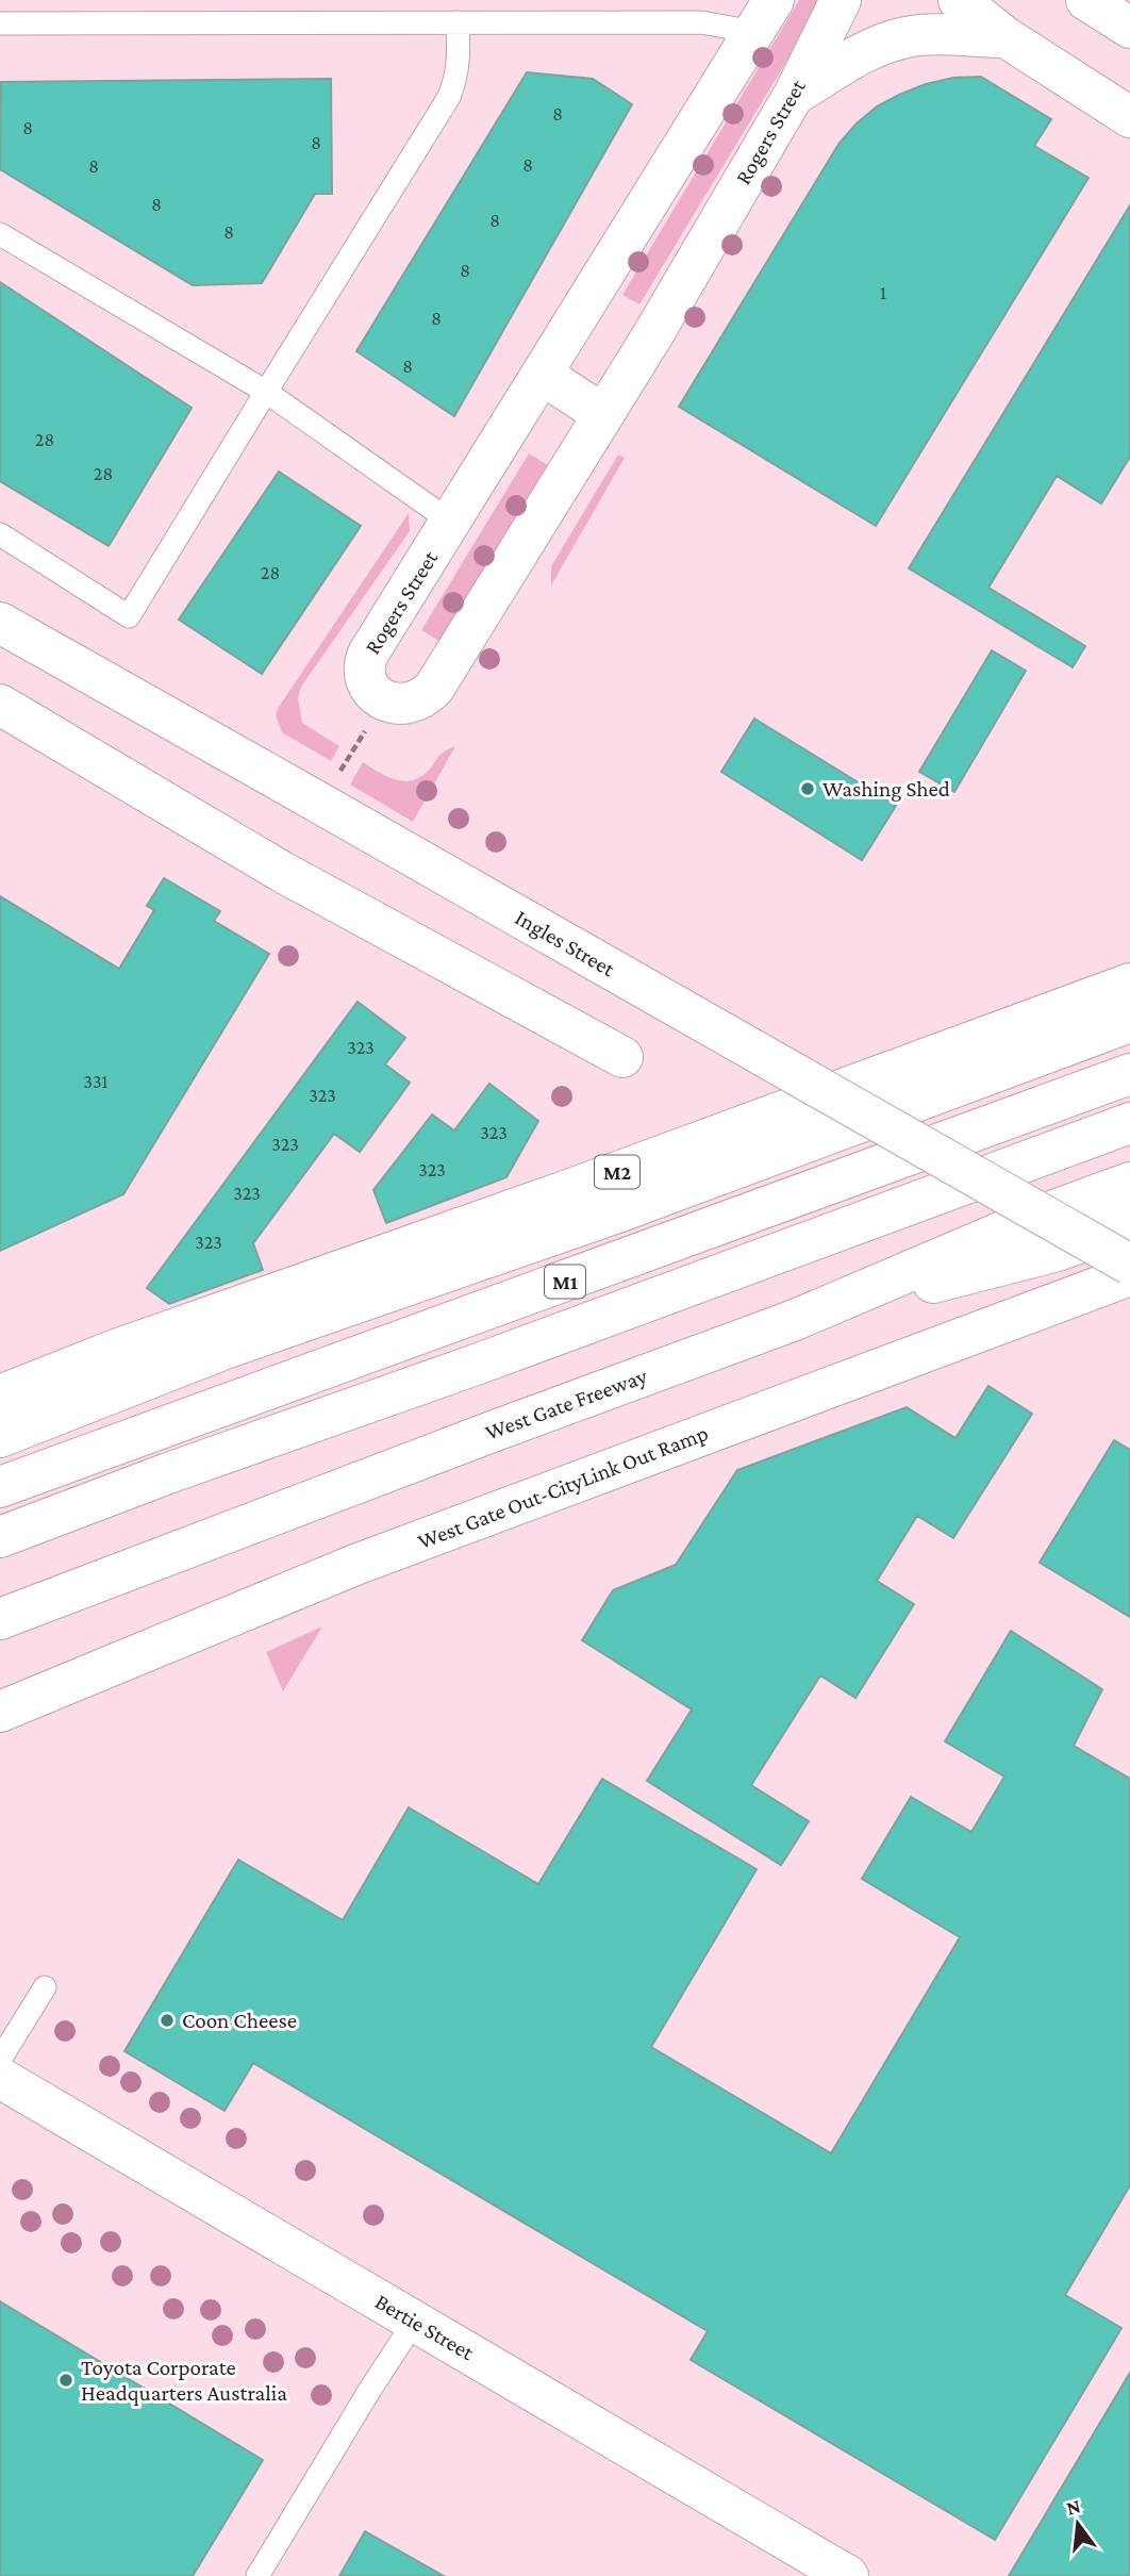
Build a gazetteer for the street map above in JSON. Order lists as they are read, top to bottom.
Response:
{
  "streets": {
    "main road": [
      "Rogers Street",
      "Ingles Street",
      "M2",
      "M1",
      "West Gate Freeway",
      "West Gate Out-CityLink Out Ramp",
      "Bertie Street"
    ]
  },
  "places": ["Washing Shed", "Coon Cheese", "Toyota Corporate Headquarters Australia"],
  "house_numbers": [
    "8",
    "8",
    "8",
    "8",
    "8",
    "8",
    "8",
    "8",
    "8",
    "1",
    "8",
    "8",
    "28",
    "28",
    "28",
    "323",
    "331",
    "323",
    "323",
    "323",
    "323",
    "323",
    "323"
  ],
  "north": "top"
}
